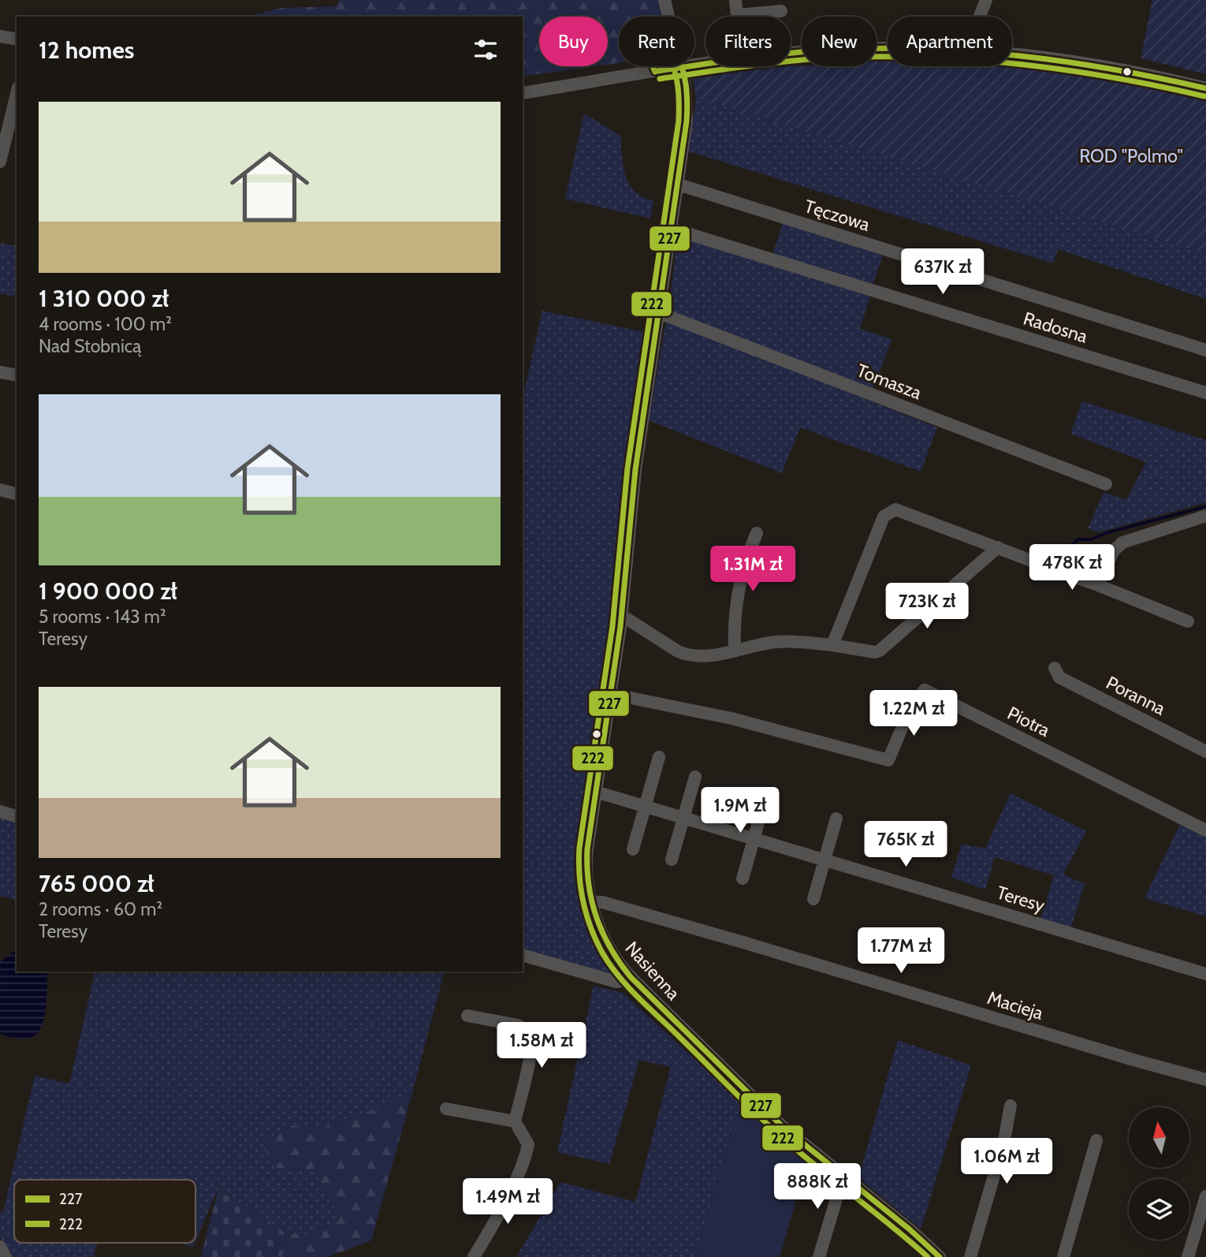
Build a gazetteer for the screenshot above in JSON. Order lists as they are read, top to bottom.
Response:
{
  "streets": {
    "street": [
      "Tęczowa",
      "Radosna",
      "Tomasza",
      "Poranna",
      "Piotra",
      "Teresy",
      "Nasienna",
      "Macieja"
    ]
  },
  "crossings": [
    ["Tęczowa", "Nasienna"],
    ["Radosna", "Nasienna"],
    ["Tomasza", "Nasienna"],
    ["Piotra", "Nasienna"],
    ["Teresy", "Nasienna"],
    ["Nasienna", "Macieja"]
  ],
  "parks": ["ROD \"Polmo\""],
  "lines": ["transit line 227", "transit line 222"],
  "legend": ["227", "222"],
  "north": "top",
  "page": {
    "chip": [
      "Buy",
      "Rent",
      "Filters",
      "New",
      "Apartment"
    ],
    "heading": "12 homes",
    "list": [
      {
        "name": "1 310 000 zł",
        "note": "4 rooms · 100 m² · Nad Stobnicą"
      },
      {
        "name": "1 900 000 zł",
        "note": "5 rooms · 143 m² · Teresy"
      },
      {
        "name": "765 000 zł",
        "note": "2 rooms · 60 m² · Teresy"
      }
    ],
    "price": [
      "637K zł",
      "478K zł",
      "1.31M zł",
      "723K zł",
      "1.22M zł",
      "1.9M zł",
      "765K zł",
      "1.77M zł",
      "1.58M zł",
      "1.06M zł",
      "888K zł",
      "1.49M zł"
    ]
  }
}
